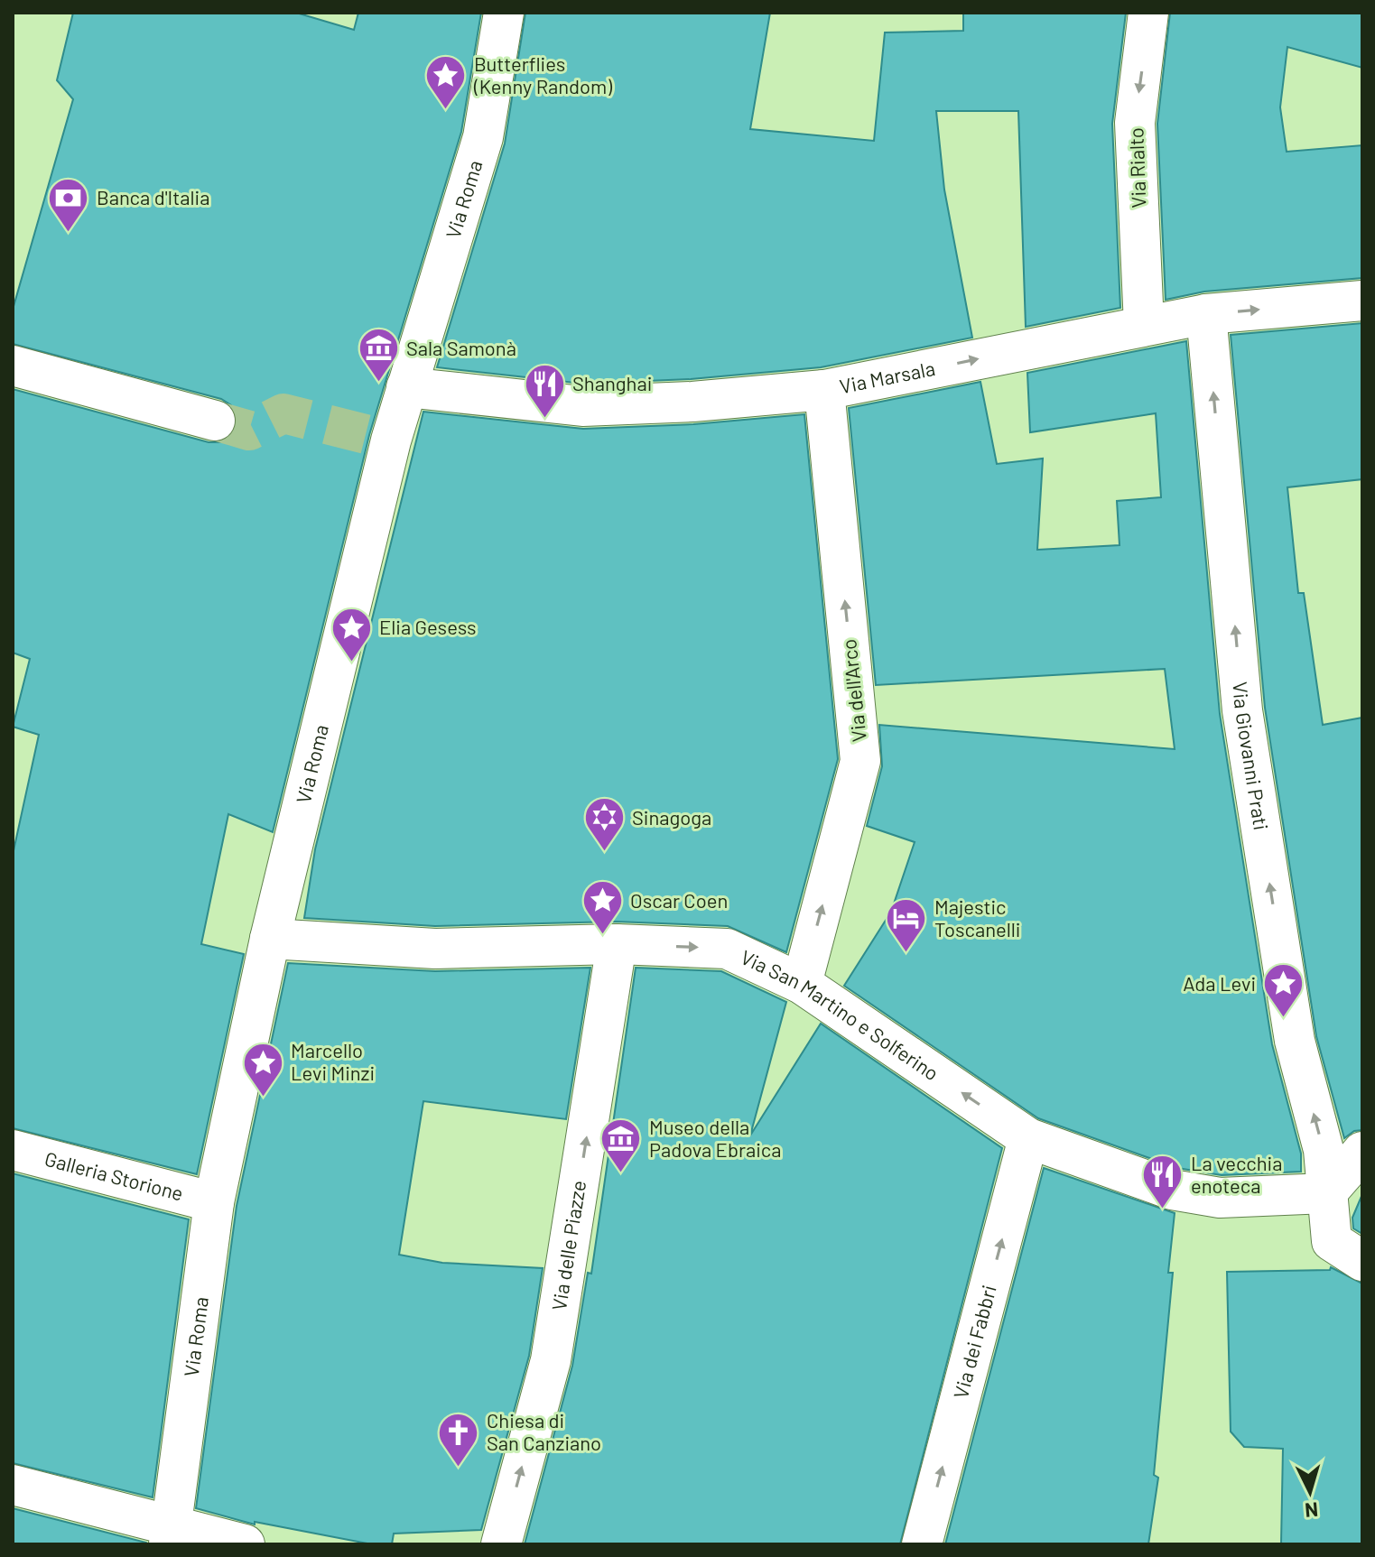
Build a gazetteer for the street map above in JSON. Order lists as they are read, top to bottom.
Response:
{
  "streets": {
    "street": [
      "Via Rialto",
      "Via Roma",
      "Via Marsala",
      "Via dell'Arco",
      "Via Giovanni Prati",
      "Via San Martino e Solferino",
      "Galleria Storione",
      "Via delle Piazze",
      "Via dei Fabbri"
    ]
  },
  "crossings": [
    ["Via Rialto", "Via Marsala"],
    ["Via Roma", "Via Marsala"],
    ["Via Roma", "Via San Martino e Solferino"],
    ["Via Roma", "Galleria Storione"],
    ["Via Marsala", "Via dell'Arco"],
    ["Via Marsala", "Via Giovanni Prati"],
    ["Via dell'Arco", "Via San Martino e Solferino"],
    ["Via Giovanni Prati", "Via San Martino e Solferino"],
    ["Via San Martino e Solferino", "Via delle Piazze"],
    ["Via San Martino e Solferino", "Via dei Fabbri"]
  ],
  "one_way": [
    "Via Rialto",
    "Via Marsala",
    "Via dell'Arco",
    "Via Giovanni Prati",
    "Via delle Piazze",
    "Via dei Fabbri"
  ],
  "places": {
    "place": [
      "Butterflies (Kenny Random)",
      "Elia Gesess",
      "Oscar Coen",
      "Ada Levi",
      "Marcello Levi Minzi"
    ],
    "bank": ["Banca d'Italia"],
    "museum": ["Sala Samonà", "Museo della Padova Ebraica"],
    "restaurant": ["Shanghai", "La vecchia enoteca"],
    "synagogue": ["Sinagoga"],
    "hotel": ["Majestic Toscanelli"],
    "church": ["Chiesa di San Canziano"]
  },
  "north": "bottom"
}
